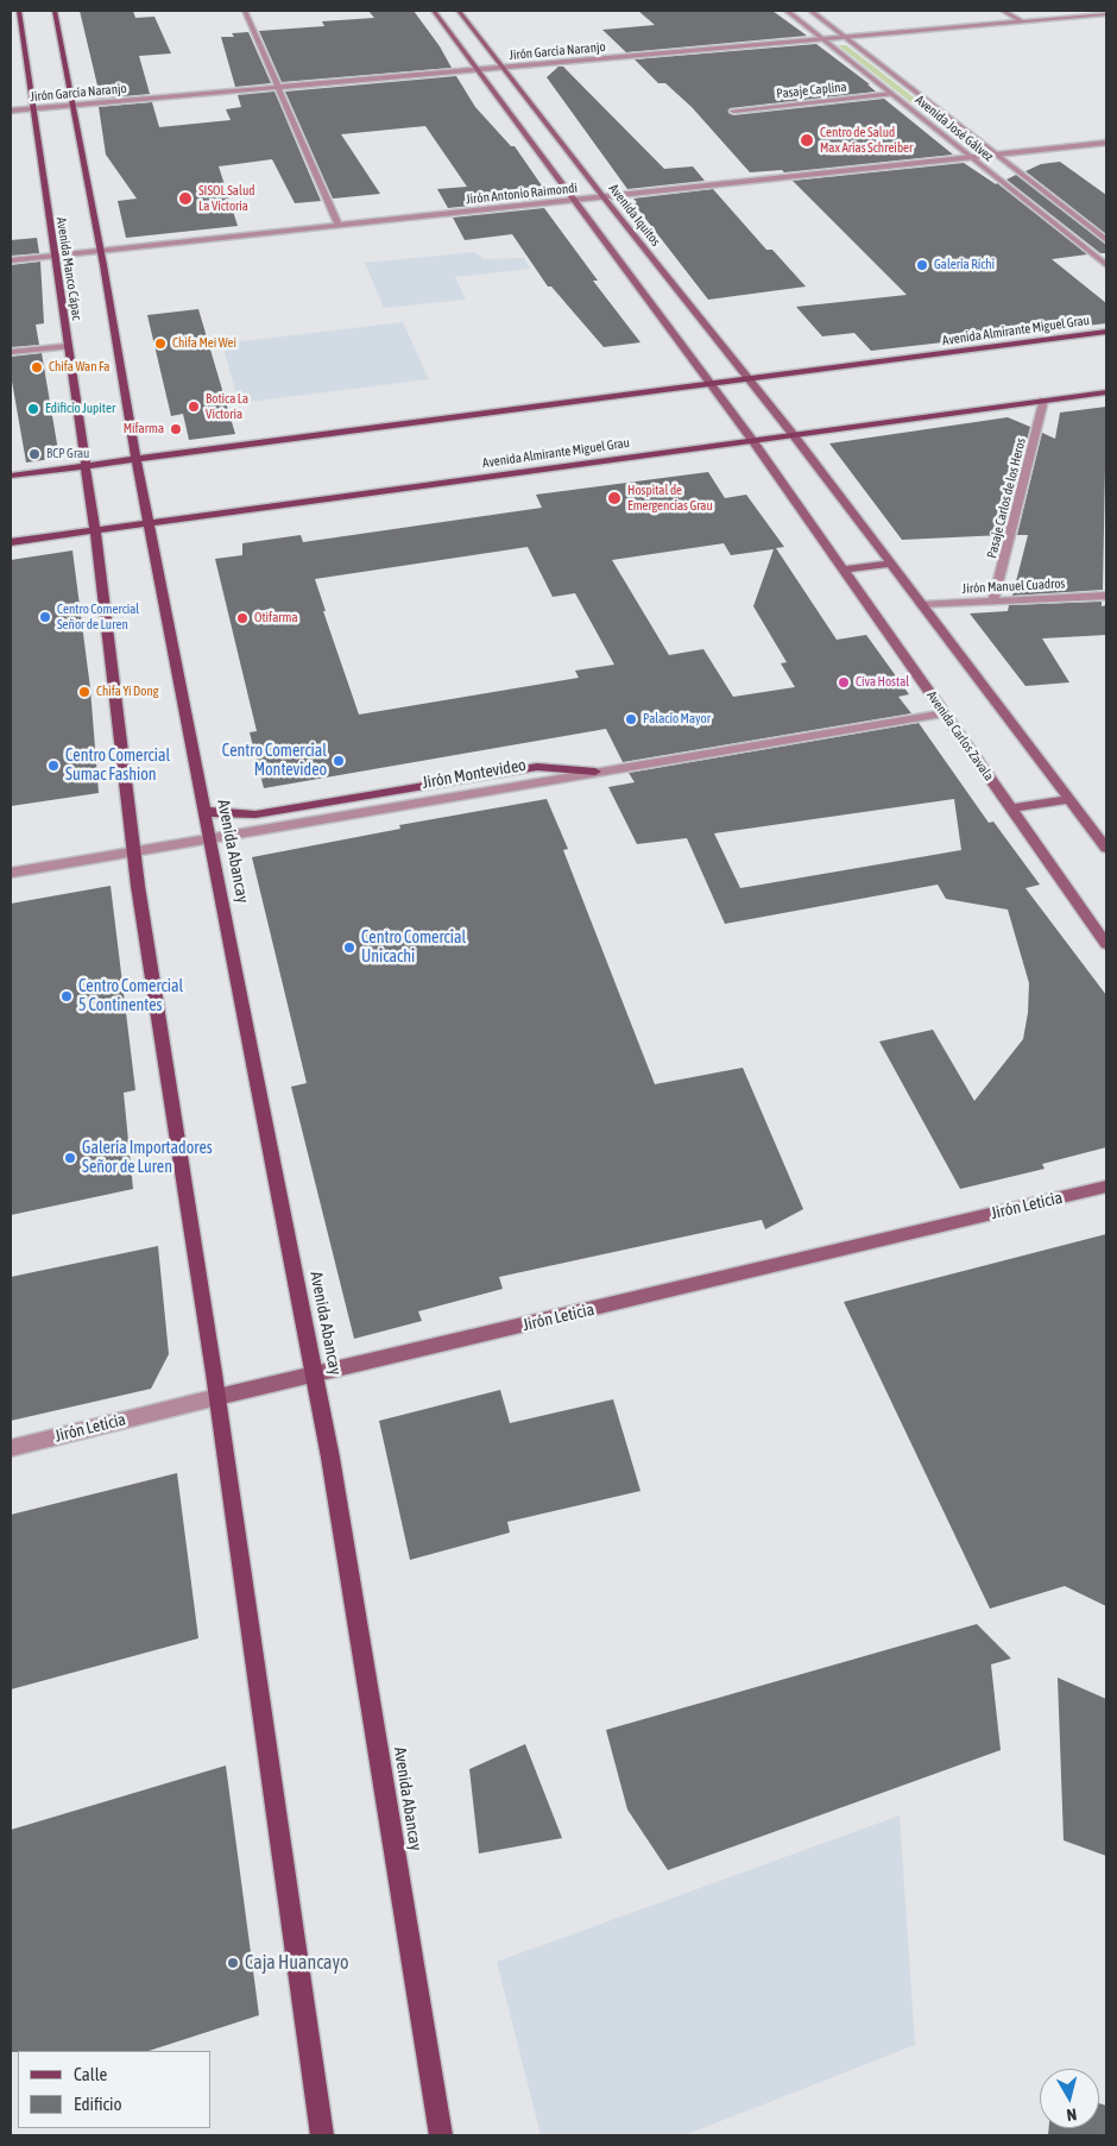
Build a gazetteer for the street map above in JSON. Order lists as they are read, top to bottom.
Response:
{
  "streets": {
    "main road": [
      "Avenida Iquitos",
      "Avenida Manco Cápac",
      "Avenida Almirante Miguel Grau",
      "Avenida Carlos Zavala",
      "Avenida Abancay",
      "Jirón Leticia"
    ],
    "street": [
      "Jirón García Naranjo",
      "Pasaje Caplina",
      "Avenida José Gálvez",
      "Jirón Antonio Raimondi",
      "Pasaje Carlos de los Heros",
      "Jirón Manuel Cuadros",
      "Jirón Montevideo"
    ]
  },
  "crossings": [
    ["Jirón García Naranjo", "Avenida José Gálvez"],
    ["Jirón García Naranjo", "Avenida Iquitos"],
    ["Jirón García Naranjo", "Avenida Manco Cápac"],
    ["Pasaje Caplina", "Avenida José Gálvez"],
    ["Avenida José Gálvez", "Jirón Antonio Raimondi"],
    ["Jirón Antonio Raimondi", "Avenida Iquitos"],
    ["Jirón Antonio Raimondi", "Avenida Manco Cápac"],
    ["Avenida Iquitos", "Avenida Almirante Miguel Grau"],
    ["Avenida Manco Cápac", "Avenida Almirante Miguel Grau"],
    ["Avenida Manco Cápac", "Avenida Abancay"],
    ["Avenida Almirante Miguel Grau", "Pasaje Carlos de los Heros"],
    ["Avenida Almirante Miguel Grau", "Avenida Carlos Zavala"],
    ["Avenida Almirante Miguel Grau", "Avenida Abancay"],
    ["Pasaje Carlos de los Heros", "Jirón Manuel Cuadros"],
    ["Avenida Carlos Zavala", "Jirón Montevideo"],
    ["Jirón Montevideo", "Avenida Abancay"],
    ["Avenida Abancay", "Jirón Leticia"]
  ],
  "places": [
    "Centro de Salud Max Arias Schreiber",
    "SISOL Salud La Victoria",
    "Galeria Richi",
    "Chifa Mei Wei",
    "Chifa Wan Fa",
    "Botica La Victoria",
    "Edificio Jupiter",
    "Mifarma",
    "BCP Grau",
    "Hospital de Emergencias Grau",
    "Centro Comercial Señor de Luren",
    "Otifarma",
    "Civa Hostal",
    "Chifa Yi Dong",
    "Palacio Mayor",
    "Centro Comercial Montevideo",
    "Centro Comercial Sumac Fashion",
    "Centro Comercial Unicachi",
    "Centro Comercial 5 Continentes",
    "Galería Importadores Señor de Luren",
    "Caja Huancayo"
  ],
  "legend": ["Calle", "Edificio"],
  "north": "bottom"
}
